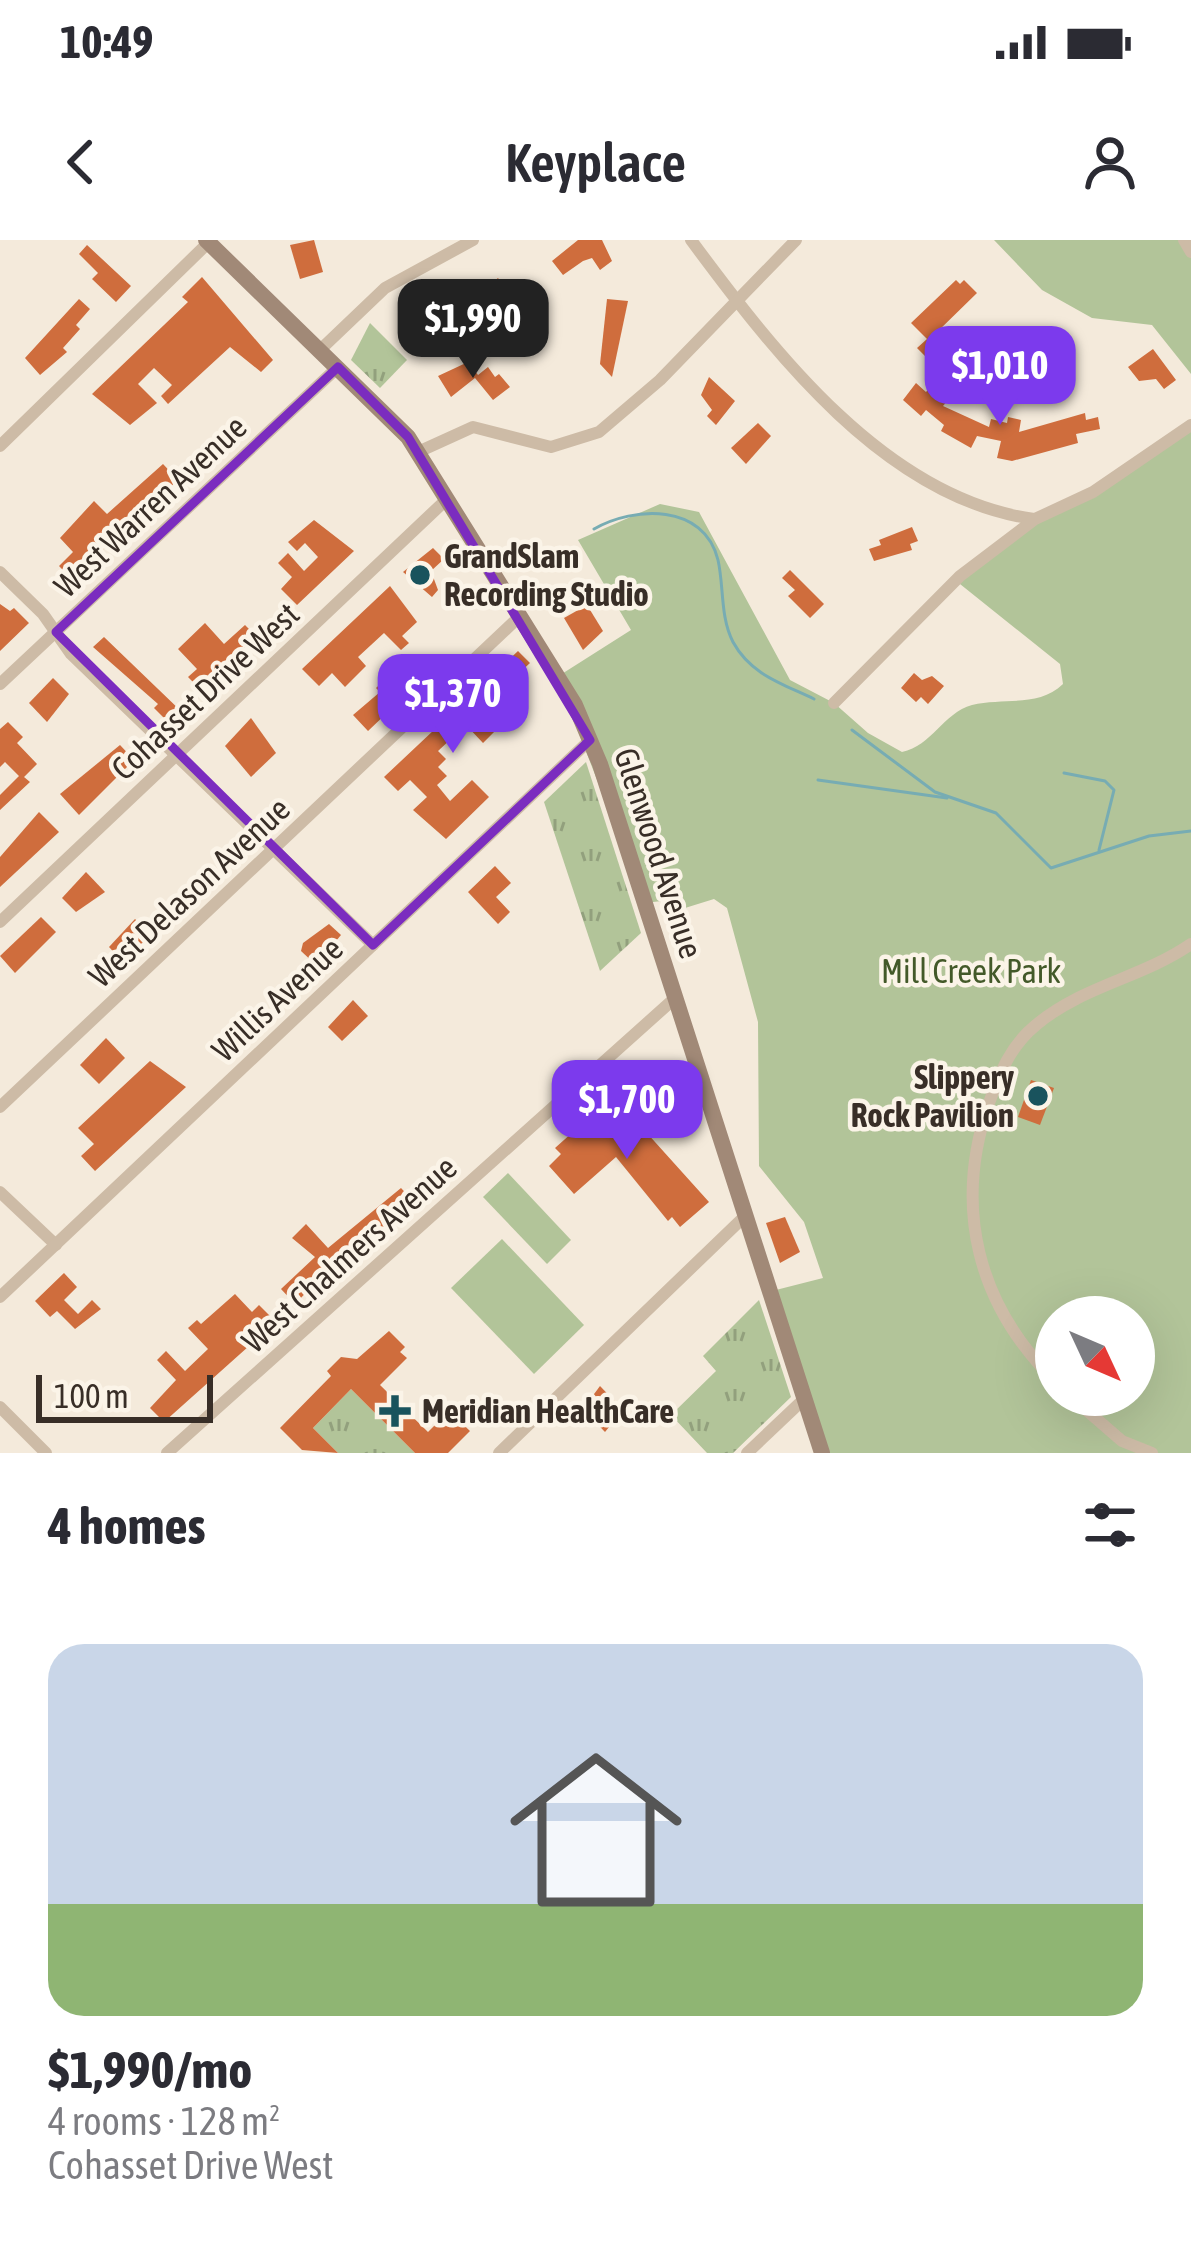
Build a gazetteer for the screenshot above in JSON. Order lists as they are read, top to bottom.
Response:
{
  "streets": {
    "main road": ["Glenwood Avenue"],
    "street": [
      "West Warren Avenue",
      "Cohasset Drive West",
      "West Delason Avenue",
      "Willis Avenue",
      "West Chalmers Avenue"
    ]
  },
  "crossings": [
    ["West Warren Avenue", "Glenwood Avenue"],
    ["Cohasset Drive West", "Glenwood Avenue"],
    ["Glenwood Avenue", "West Delason Avenue"],
    ["Glenwood Avenue", "Willis Avenue"],
    ["Glenwood Avenue", "West Chalmers Avenue"]
  ],
  "parks": ["Mill Creek Park"],
  "places": {
    "other": ["GrandSlam Recording Studio", "Slippery Rock Pavilion"],
    "health": ["Meridian HealthCare"]
  },
  "scale_bar": "100 m",
  "north": "bottom right",
  "page": {
    "status": "10:49",
    "header": "Keyplace",
    "price": [
      "$1,990",
      "$1,010",
      "$1,370",
      "$1,700"
    ],
    "scale": "100 m",
    "heading": "4 homes",
    "list": [
      {
        "name": "$1,990/mo",
        "note": "4 rooms · 128 m² · Cohasset Drive West"
      }
    ]
  }
}
